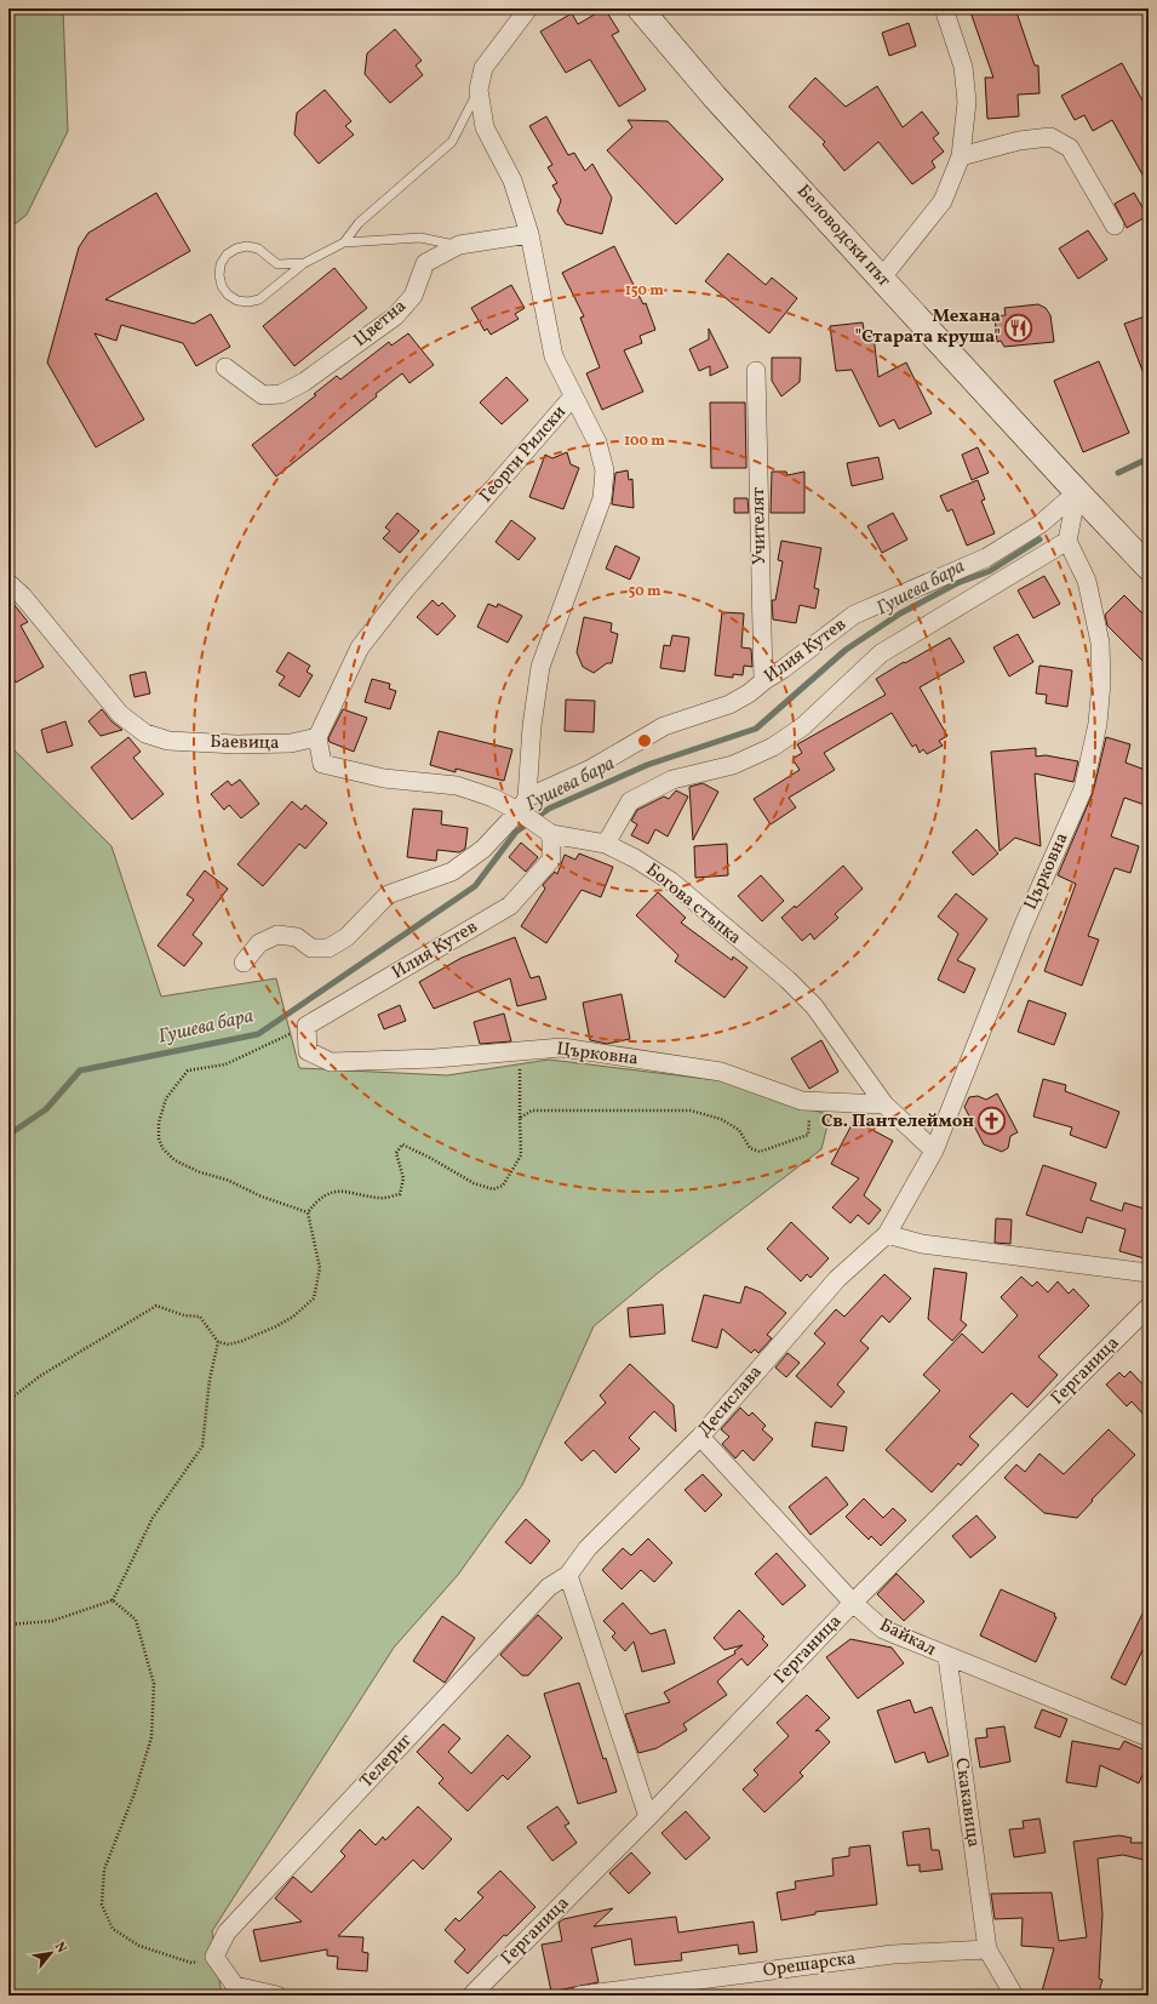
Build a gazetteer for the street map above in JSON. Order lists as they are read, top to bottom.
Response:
{
  "streets": {
    "street": [
      "Беловодски път",
      "Цветна",
      "Георги Рилски",
      "Учителят",
      "Илия Кутев",
      "Баевица",
      "Църковна",
      "Богова стъпка",
      "Герганица",
      "Десислава",
      "Байкал",
      "Телериг",
      "Скакавица",
      "Орешарска"
    ]
  },
  "crossings": [
    ["Беловодски път", "Илия Кутев"],
    ["Цветна", "Георги Рилски"],
    ["Георги Рилски", "Баевица"],
    ["Учителят", "Илия Кутев"],
    ["Илия Кутев", "Църковна"],
    ["Илия Кутев", "Богова стъпка"],
    ["Църковна", "Богова стъпка"],
    ["Църковна", "Десислава"],
    ["Герганица", "Байкал"],
    ["Десислава", "Байкал"],
    ["Десислава", "Телериг"],
    ["Байкал", "Скакавица"],
    ["Скакавица", "Орешарска"]
  ],
  "water": ["Гушева бара"],
  "places": {
    "restaurant": ["Механа \"Старата круша\""],
    "church": ["Св. Пантелеймон"]
  },
  "north": "top right",
  "rings": ["150 m", "100 m", "50 m"]
}
